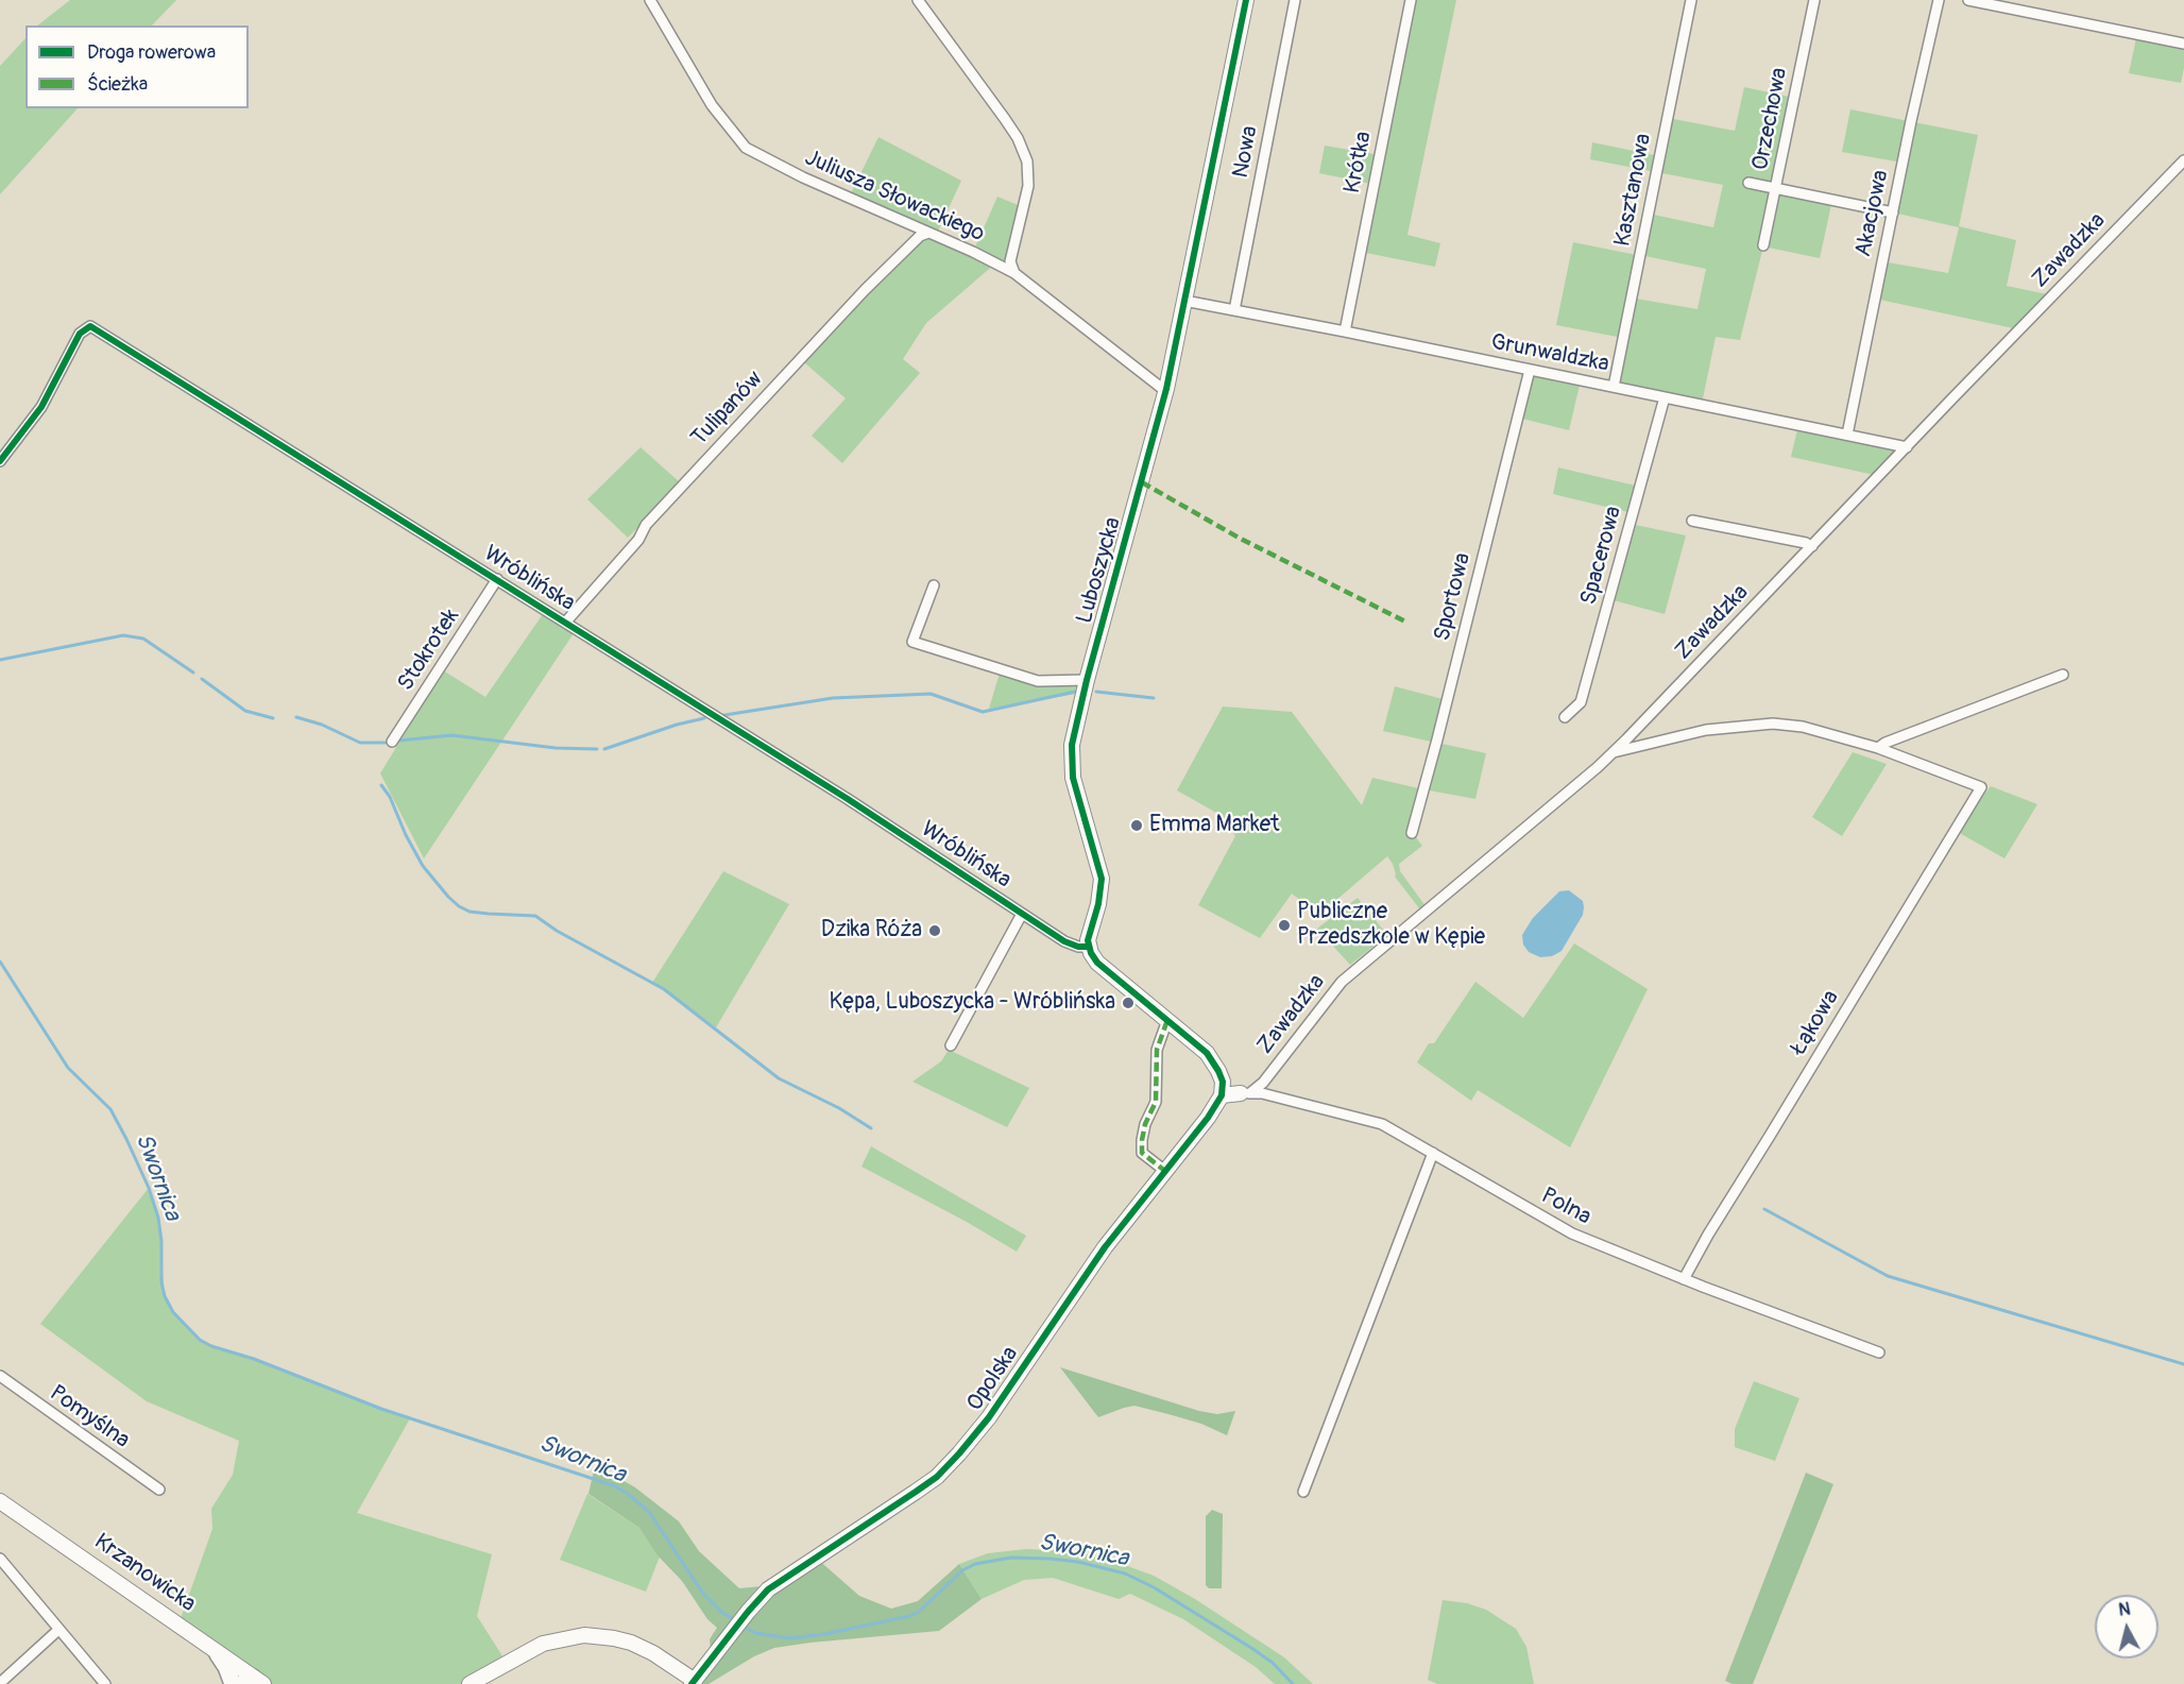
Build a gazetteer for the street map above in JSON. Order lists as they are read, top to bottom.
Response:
{
  "streets": {
    "street": [
      "Orzechowa",
      "Nowa",
      "Krótka",
      "Kasztanowa",
      "Juliusza Słowackiego",
      "Akacjowa",
      "Zawadzka",
      "Grunwaldzka",
      "Tulipanów",
      "Spacerowa",
      "Luboszycka",
      "Wróblińska",
      "Sportowa",
      "Stokrotek",
      "Łąkowa",
      "Polna",
      "Opolska",
      "Pomyślna",
      "Krzanowicka"
    ]
  },
  "crossings": [
    ["Nowa", "Grunwaldzka"],
    ["Krótka", "Grunwaldzka"],
    ["Kasztanowa", "Grunwaldzka"],
    ["Juliusza Słowackiego", "Tulipanów"],
    ["Juliusza Słowackiego", "Luboszycka"],
    ["Akacjowa", "Grunwaldzka"],
    ["Zawadzka", "Grunwaldzka"],
    ["Zawadzka", "Polna"],
    ["Grunwaldzka", "Spacerowa"],
    ["Grunwaldzka", "Luboszycka"],
    ["Grunwaldzka", "Sportowa"],
    ["Tulipanów", "Wróblińska"],
    ["Luboszycka", "Wróblińska"],
    ["Wróblińska", "Stokrotek"],
    ["Łąkowa", "Polna"]
  ],
  "water": ["Swornica"],
  "places": [
    "Emma Market",
    "Publiczne Przedszkole w Kępie",
    "Dzika Róża",
    "Kępa, Luboszycka - Wróblińska"
  ],
  "legend": ["Droga rowerowa", "Ścieżka"],
  "north": "top"
}
